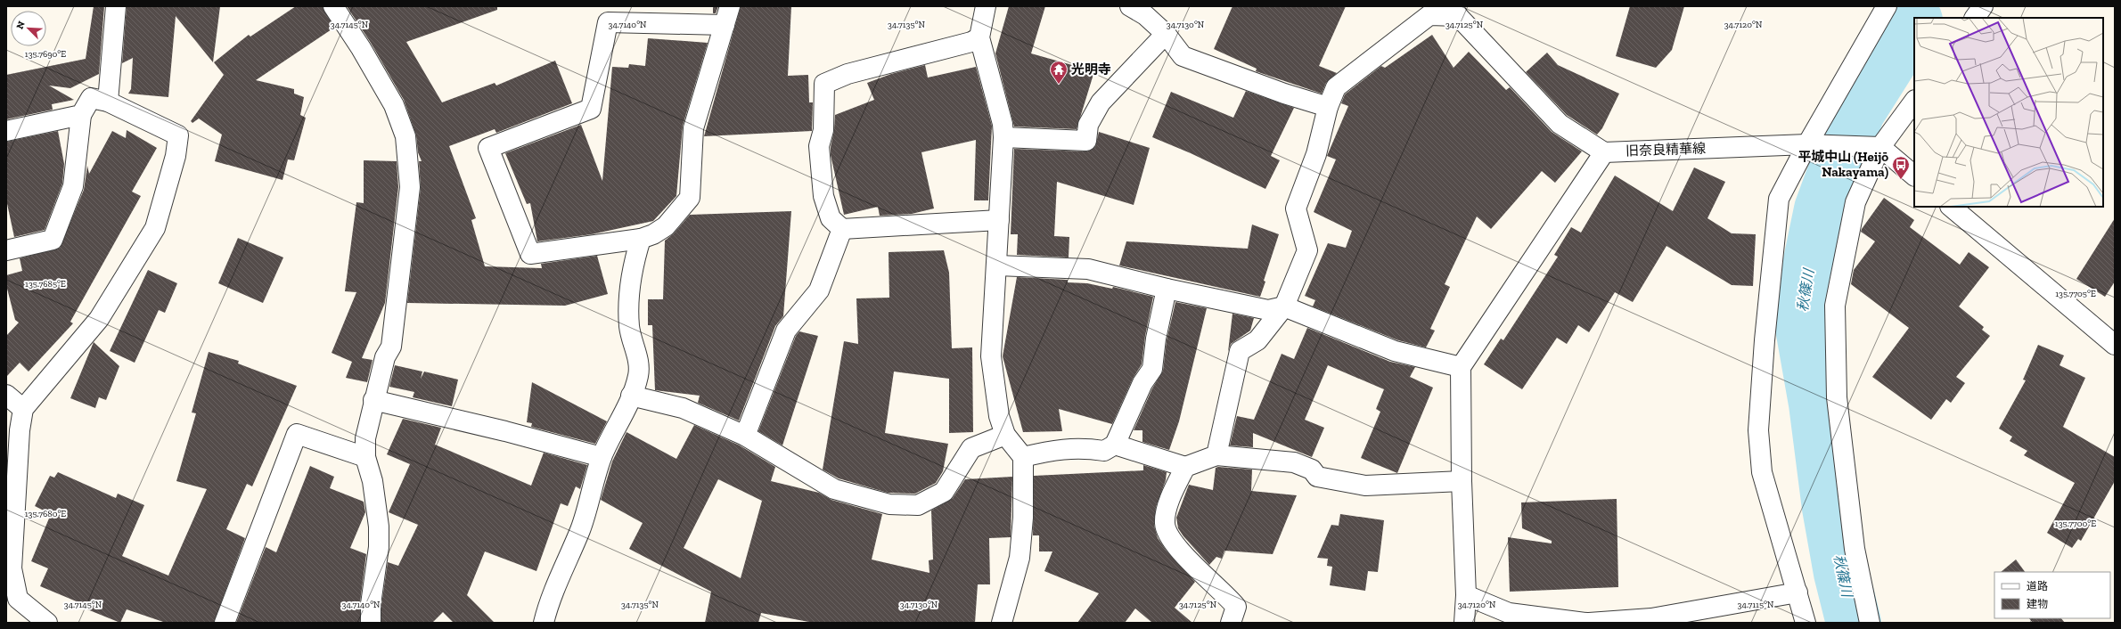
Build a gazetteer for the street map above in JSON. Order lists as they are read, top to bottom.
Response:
{
  "streets": {
    "street": ["旧奈良精華線"]
  },
  "water": ["秋篠川"],
  "places": {
    "temple": ["光明寺"],
    "bus stop": ["平城中山 (Heijō Nakayama)"]
  },
  "legend": ["道路", "建物"],
  "north": "top left",
  "coordinates": [
    "34.7145°N",
    "34.7140°N",
    "34.7135°N",
    "34.7130°N",
    "34.7125°N",
    "34.7120°N",
    "135.7690°E",
    "135.7685°E",
    "135.7705°E",
    "135.7680°E",
    "135.7700°E",
    "34.7115°N"
  ]
}
